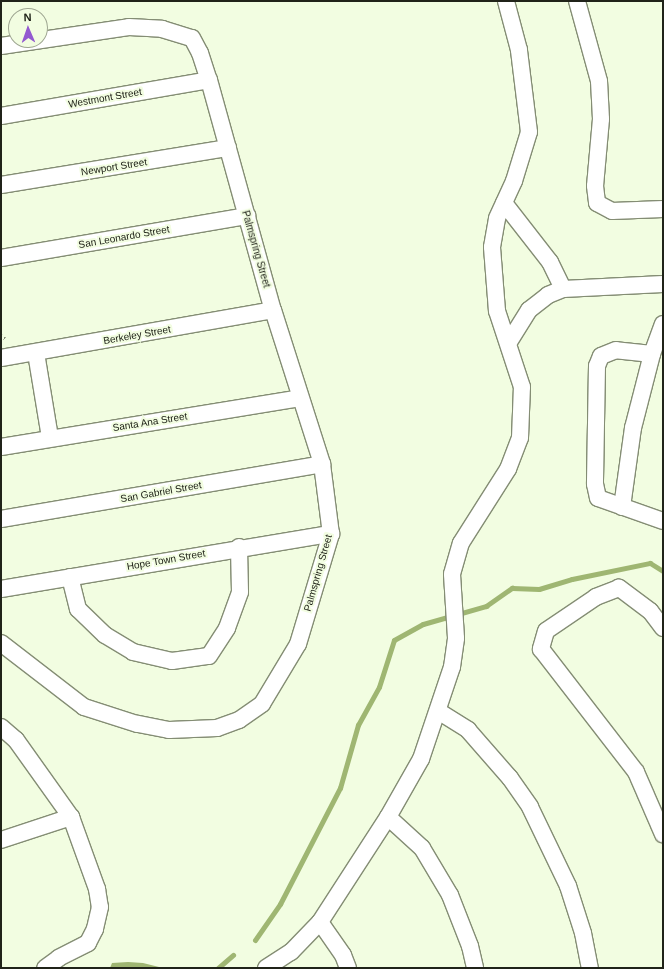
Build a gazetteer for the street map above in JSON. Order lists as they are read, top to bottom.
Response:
{
  "streets": {
    "street": [
      "Westmont Street",
      "Newport Street",
      "San Leonardo Street",
      "Palmspring Street",
      "Berkeley Street",
      "Santa Ana Street",
      "San Gabriel Street",
      "Hope Town Street"
    ]
  },
  "crossings": [
    ["Westmont Street", "Palmspring Street"],
    ["Newport Street", "Palmspring Street"],
    ["San Leonardo Street", "Palmspring Street"],
    ["Palmspring Street", "Berkeley Street"],
    ["Palmspring Street", "Santa Ana Street"],
    ["Palmspring Street", "San Gabriel Street"],
    ["Palmspring Street", "Hope Town Street"]
  ],
  "north": "top"
}
